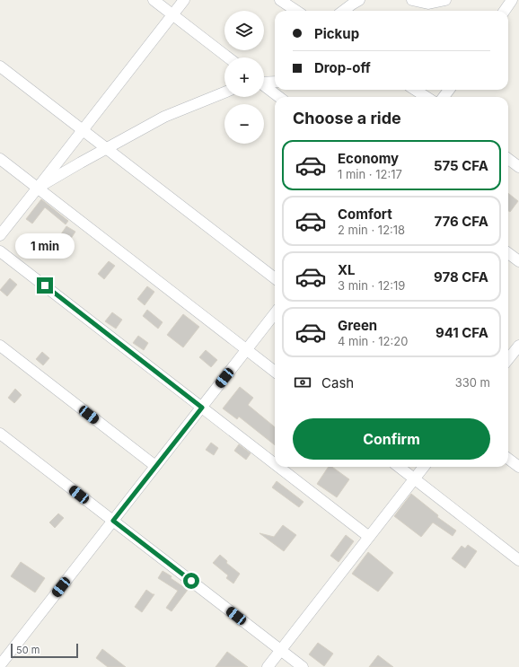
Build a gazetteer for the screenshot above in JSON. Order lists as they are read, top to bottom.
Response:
{
  "scale_bar": "50 m",
  "page": {
    "map_buttons": ["+", "−"],
    "banner": ["Pickup", "Drop-off"],
    "heading": "Choose a ride",
    "list": [
      {
        "name": "Economy",
        "note": "1 min · 12:17",
        "value": "575 CFA"
      },
      {
        "name": "Comfort",
        "note": "2 min · 12:18",
        "value": "776 CFA"
      },
      {
        "name": "XL",
        "note": "3 min · 12:19",
        "value": "978 CFA"
      },
      {
        "name": "Green",
        "note": "4 min · 12:20",
        "value": "941 CFA"
      }
    ],
    "bubble": "1 min",
    "pay": ["Cash", "330 m"],
    "buttons": "Confirm",
    "scale": "50 m"
  }
}
